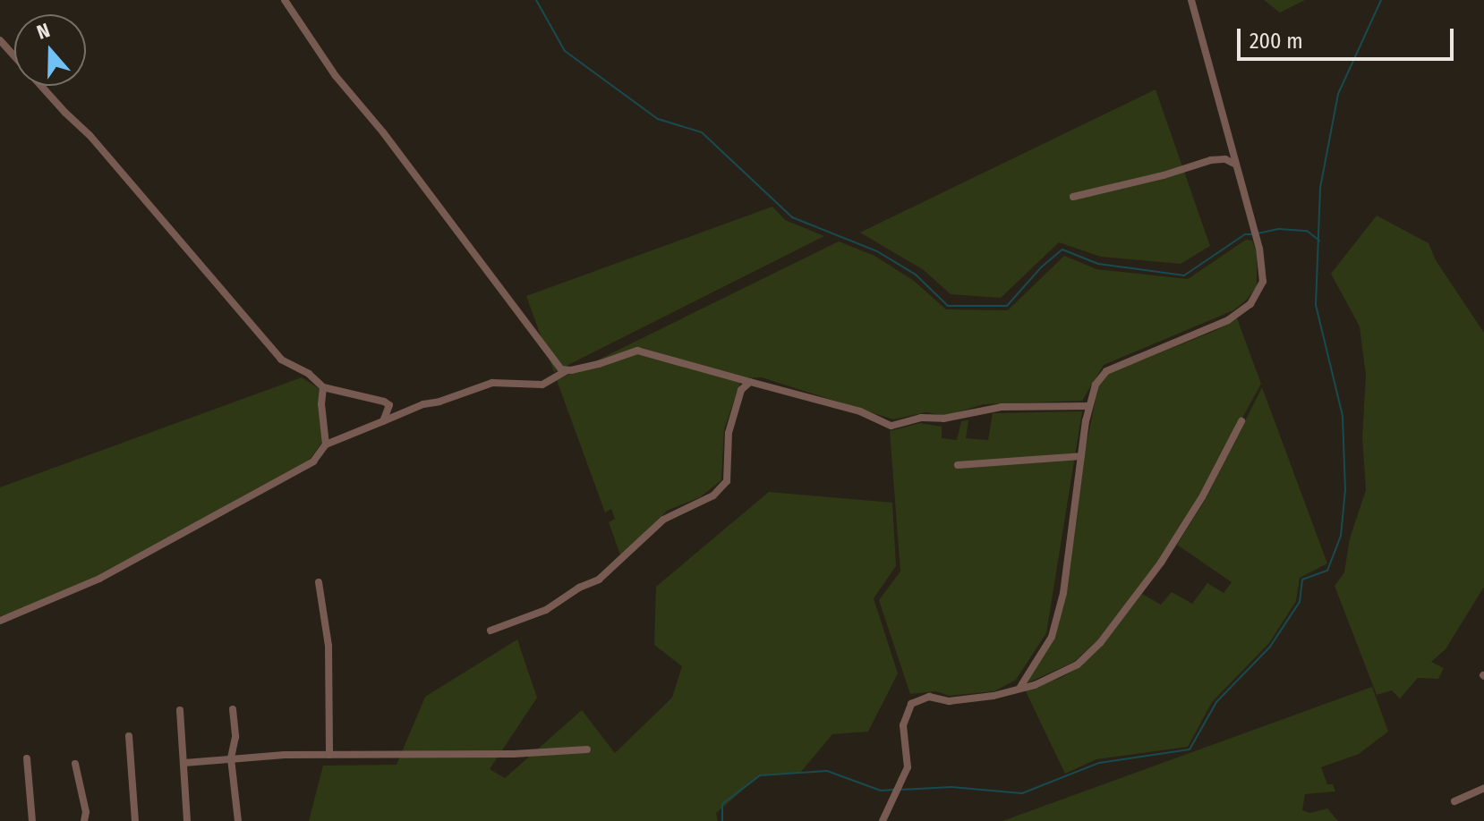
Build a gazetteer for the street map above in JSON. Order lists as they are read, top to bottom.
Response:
{
  "scale_bar": "200 m",
  "north": "top"
}
